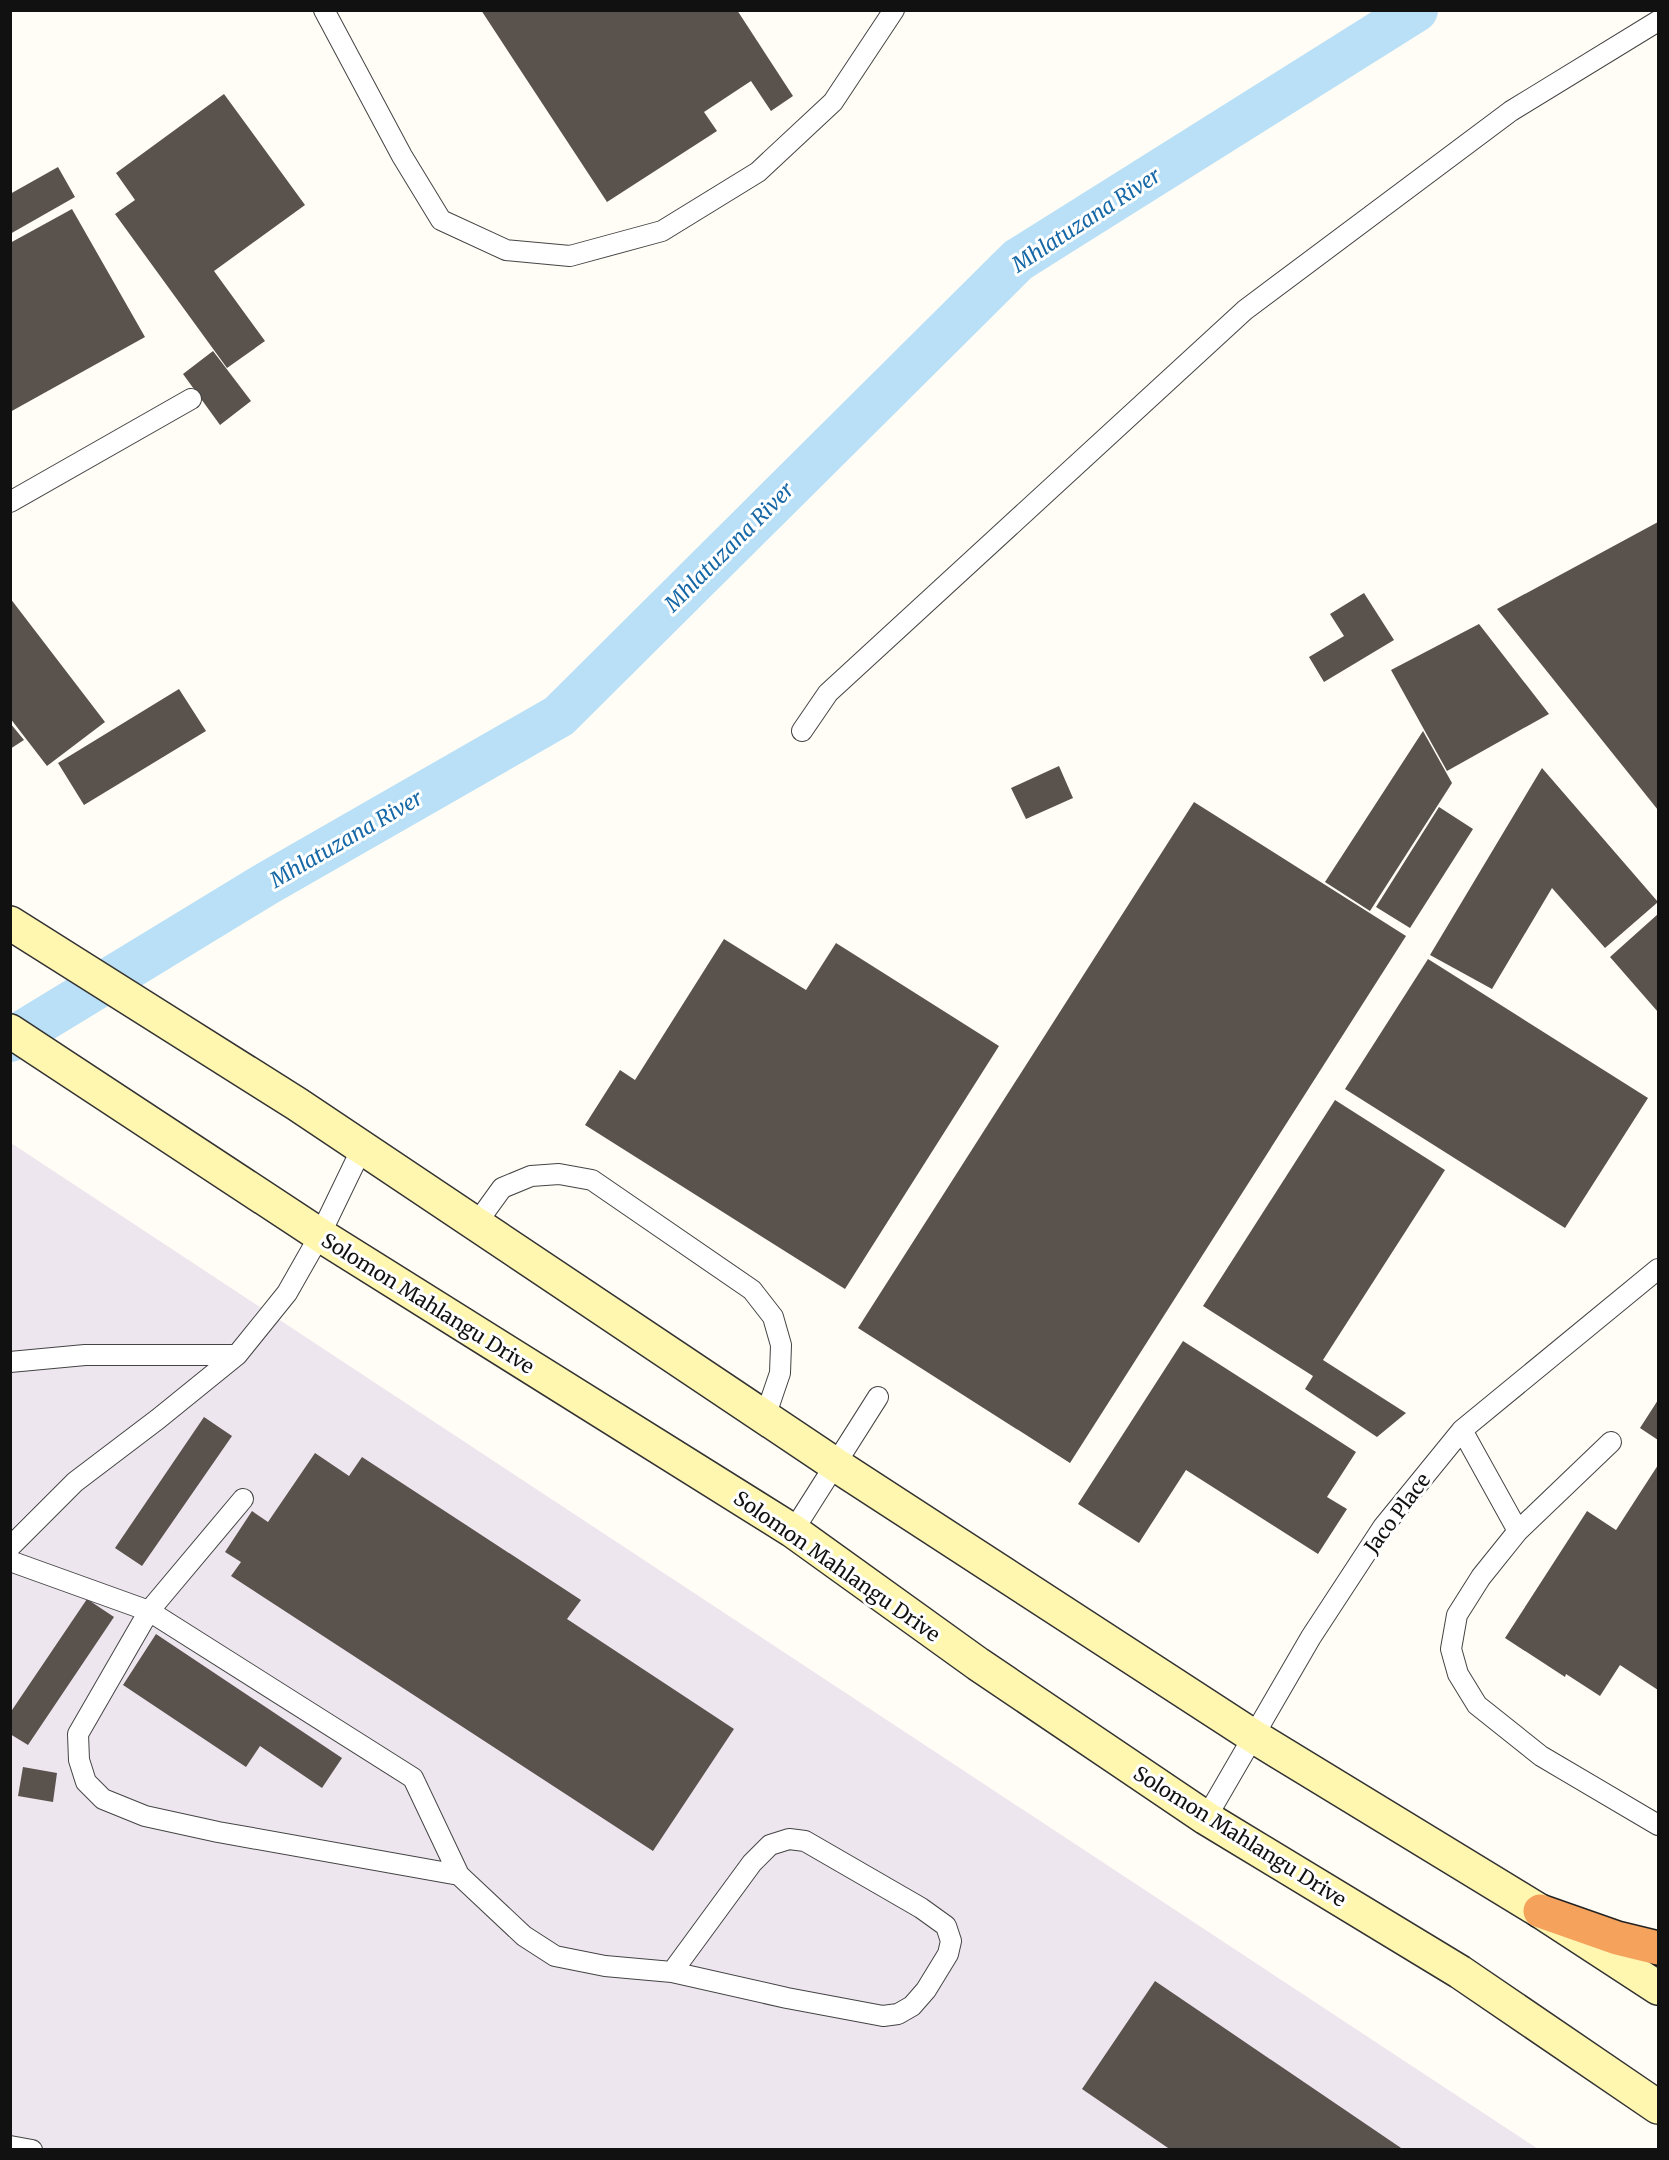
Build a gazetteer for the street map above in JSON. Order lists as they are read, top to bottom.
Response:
{
  "streets": {
    "main road": ["Solomon Mahlangu Drive"],
    "lane": ["Jaco Place"]
  },
  "crossings": [
    ["Solomon Mahlangu Drive", "Jaco Place"]
  ],
  "water": ["Mhlatuzana River"]
}
